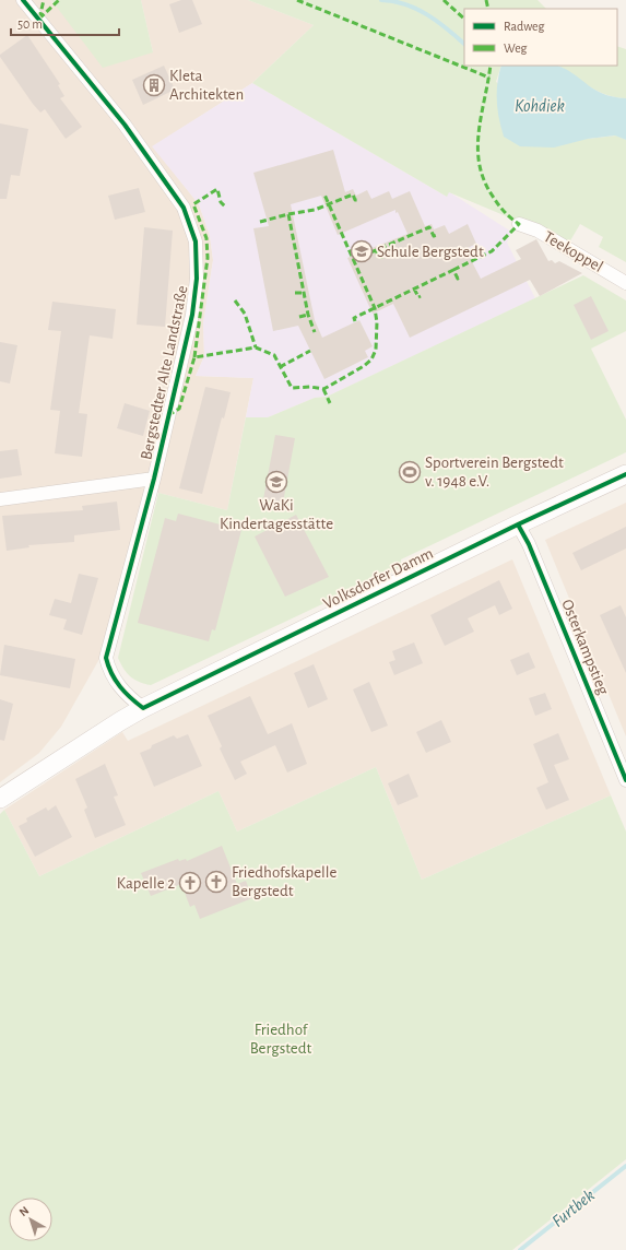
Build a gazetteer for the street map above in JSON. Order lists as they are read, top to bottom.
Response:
{
  "streets": {
    "main road": ["Volksdorfer Damm"],
    "street": ["Teekoppel", "Bergstedter Alte Landstraße", "Osterkampstieg"]
  },
  "crossings": [
    ["Bergstedter Alte Landstraße", "Volksdorfer Damm"],
    ["Volksdorfer Damm", "Osterkampstieg"]
  ],
  "water": ["Kohdiek", "Furtbek"],
  "parks": ["Friedhof Bergstedt"],
  "places": {
    "building": ["Kleta Architekten"],
    "school or university": ["Schule Bergstedt", "WaKi Kindertagesstätte"],
    "sports": ["Sportverein Bergstedt v. 1948 e.V."],
    "church": ["Friedhofskapelle Bergstedt", "Kapelle 2"]
  },
  "legend": ["Radweg", "Weg"],
  "scale_bar": "50 m",
  "north": "top left"
}
